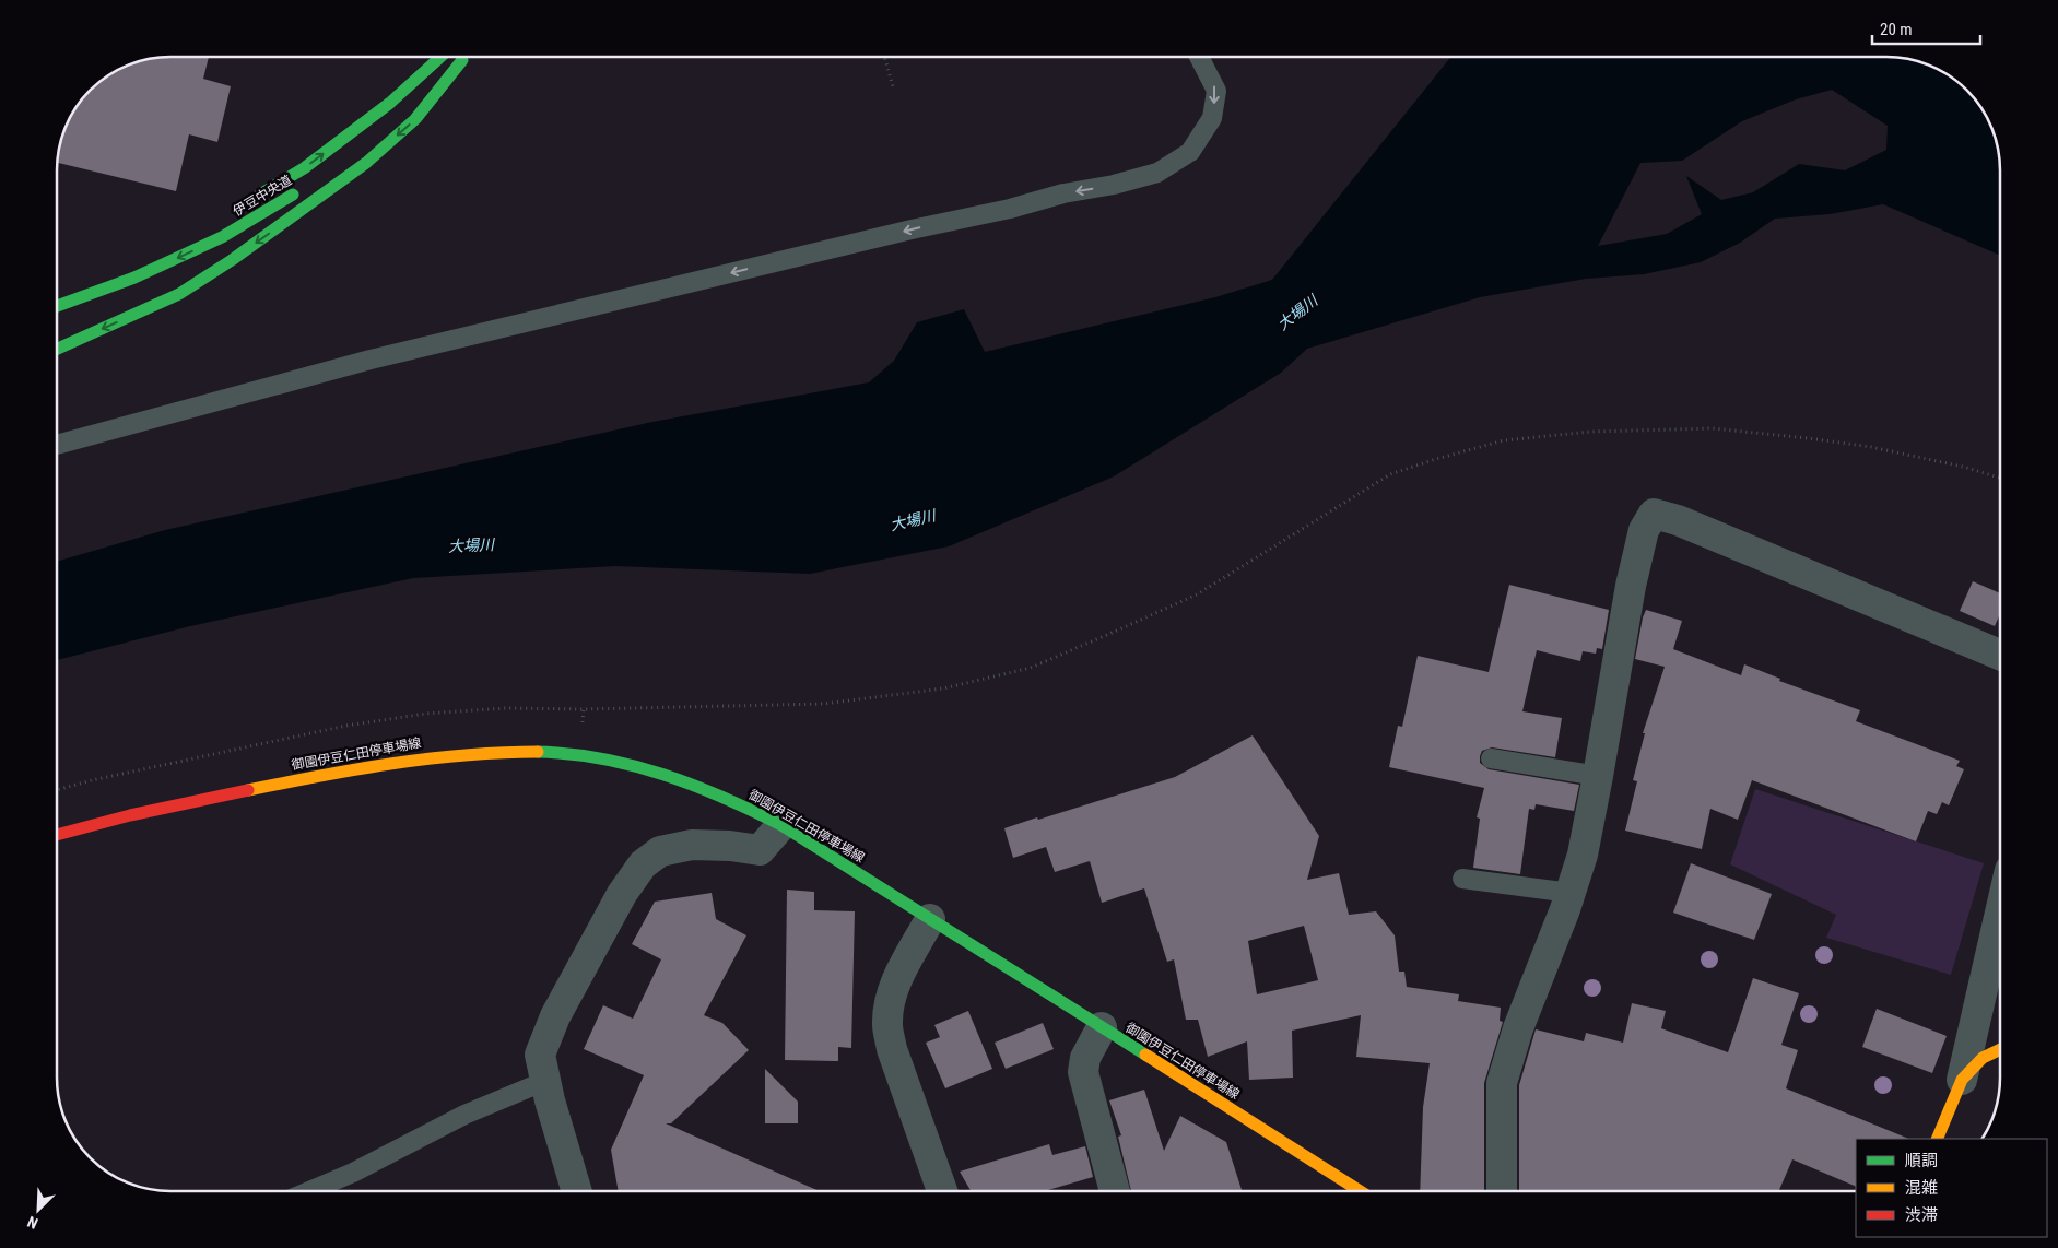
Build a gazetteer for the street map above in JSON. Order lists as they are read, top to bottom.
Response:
{
  "streets": {
    "main road": ["伊豆中央道", "御園伊豆仁田停車場線"]
  },
  "water": ["大場川"],
  "legend": ["順調", "混雑", "渋滞"],
  "scale_bar": "20 m",
  "north": "bottom left"
}
